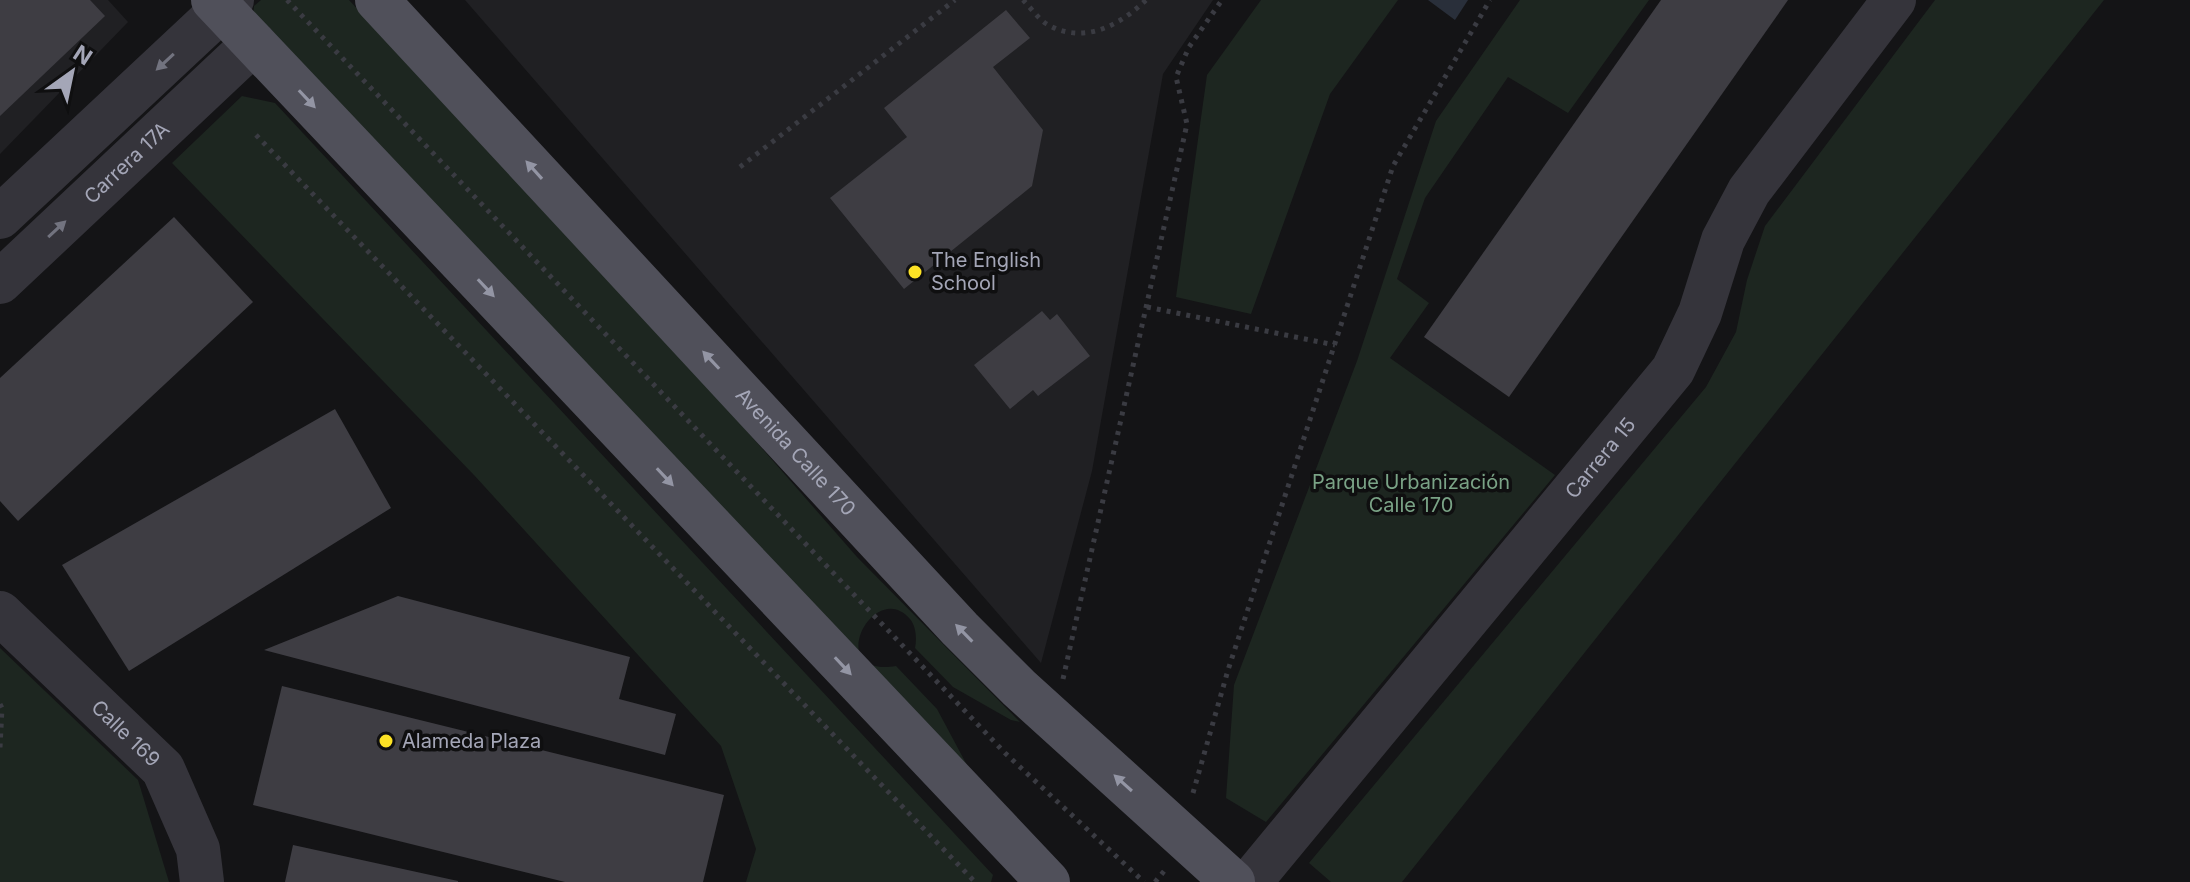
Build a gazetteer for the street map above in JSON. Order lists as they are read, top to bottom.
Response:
{
  "streets": {
    "main road": ["Avenida Calle 170"],
    "street": ["Carrera 17A", "Carrera 15", "Calle 169"]
  },
  "parks": ["Parque Urbanización Calle 170"],
  "places": ["The English School", "Alameda Plaza"],
  "north": "top right"
}
